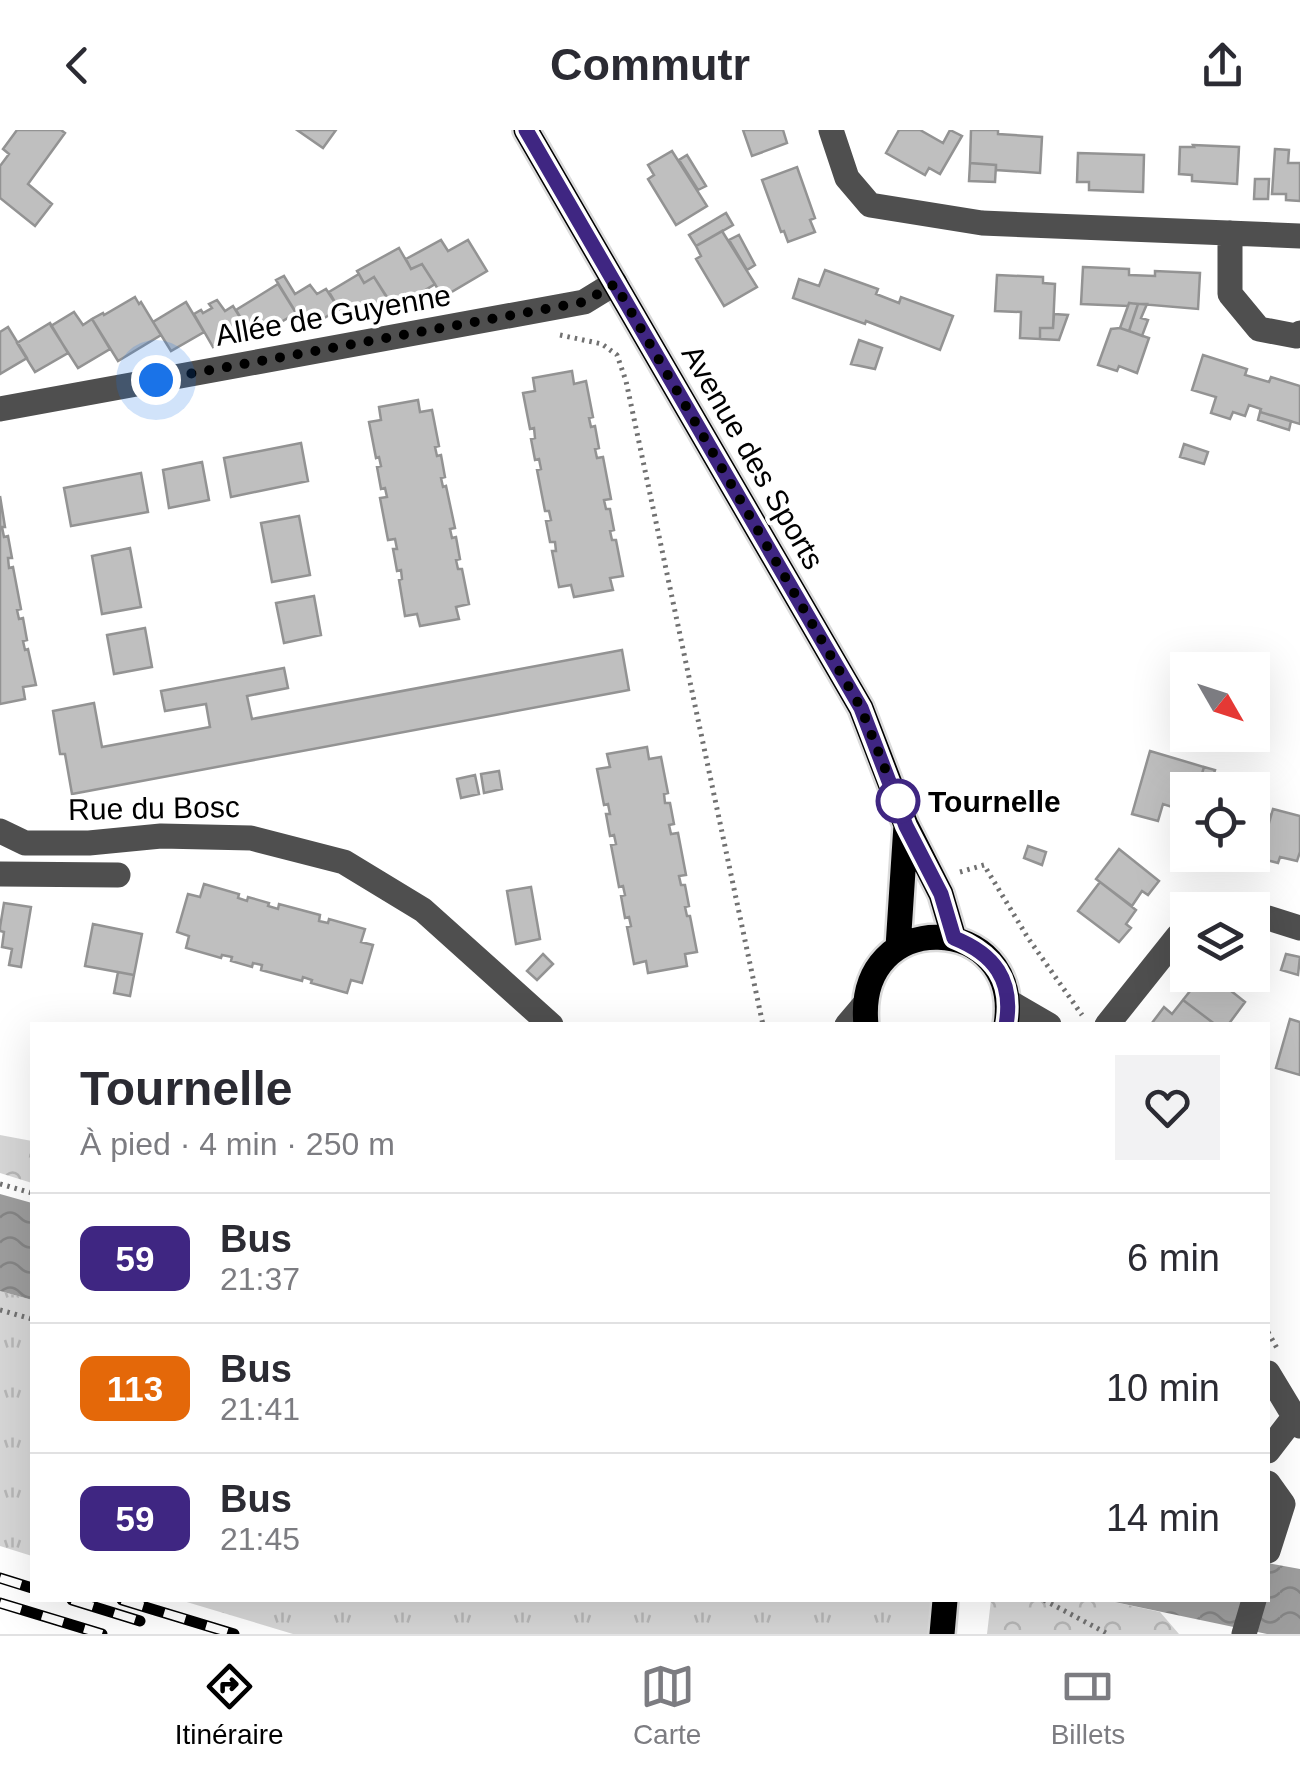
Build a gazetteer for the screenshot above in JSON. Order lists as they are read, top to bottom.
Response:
{
  "streets": {
    "main road": ["Avenue des Sports"],
    "street": ["Allée de Guyenne", "Rue du Bosc"]
  },
  "crossings": [
    ["Allée de Guyenne", "Avenue des Sports"]
  ],
  "places": ["Tournelle"],
  "lines": ["bus line 59"],
  "north": "bottom right",
  "page": {
    "header": "Commutr",
    "heading": ["Tournelle", "À pied · 4 min · 250 m"],
    "list": [
      {
        "mark": "59",
        "name": "Bus",
        "note": "21:37",
        "value": "6 min"
      },
      {
        "mark": "113",
        "name": "Bus",
        "note": "21:41",
        "value": "10 min"
      },
      {
        "mark": "59",
        "name": "Bus",
        "note": "21:45",
        "value": "14 min"
      }
    ],
    "tabs": ["Itinéraire", "Carte", "Billets"]
  }
}
